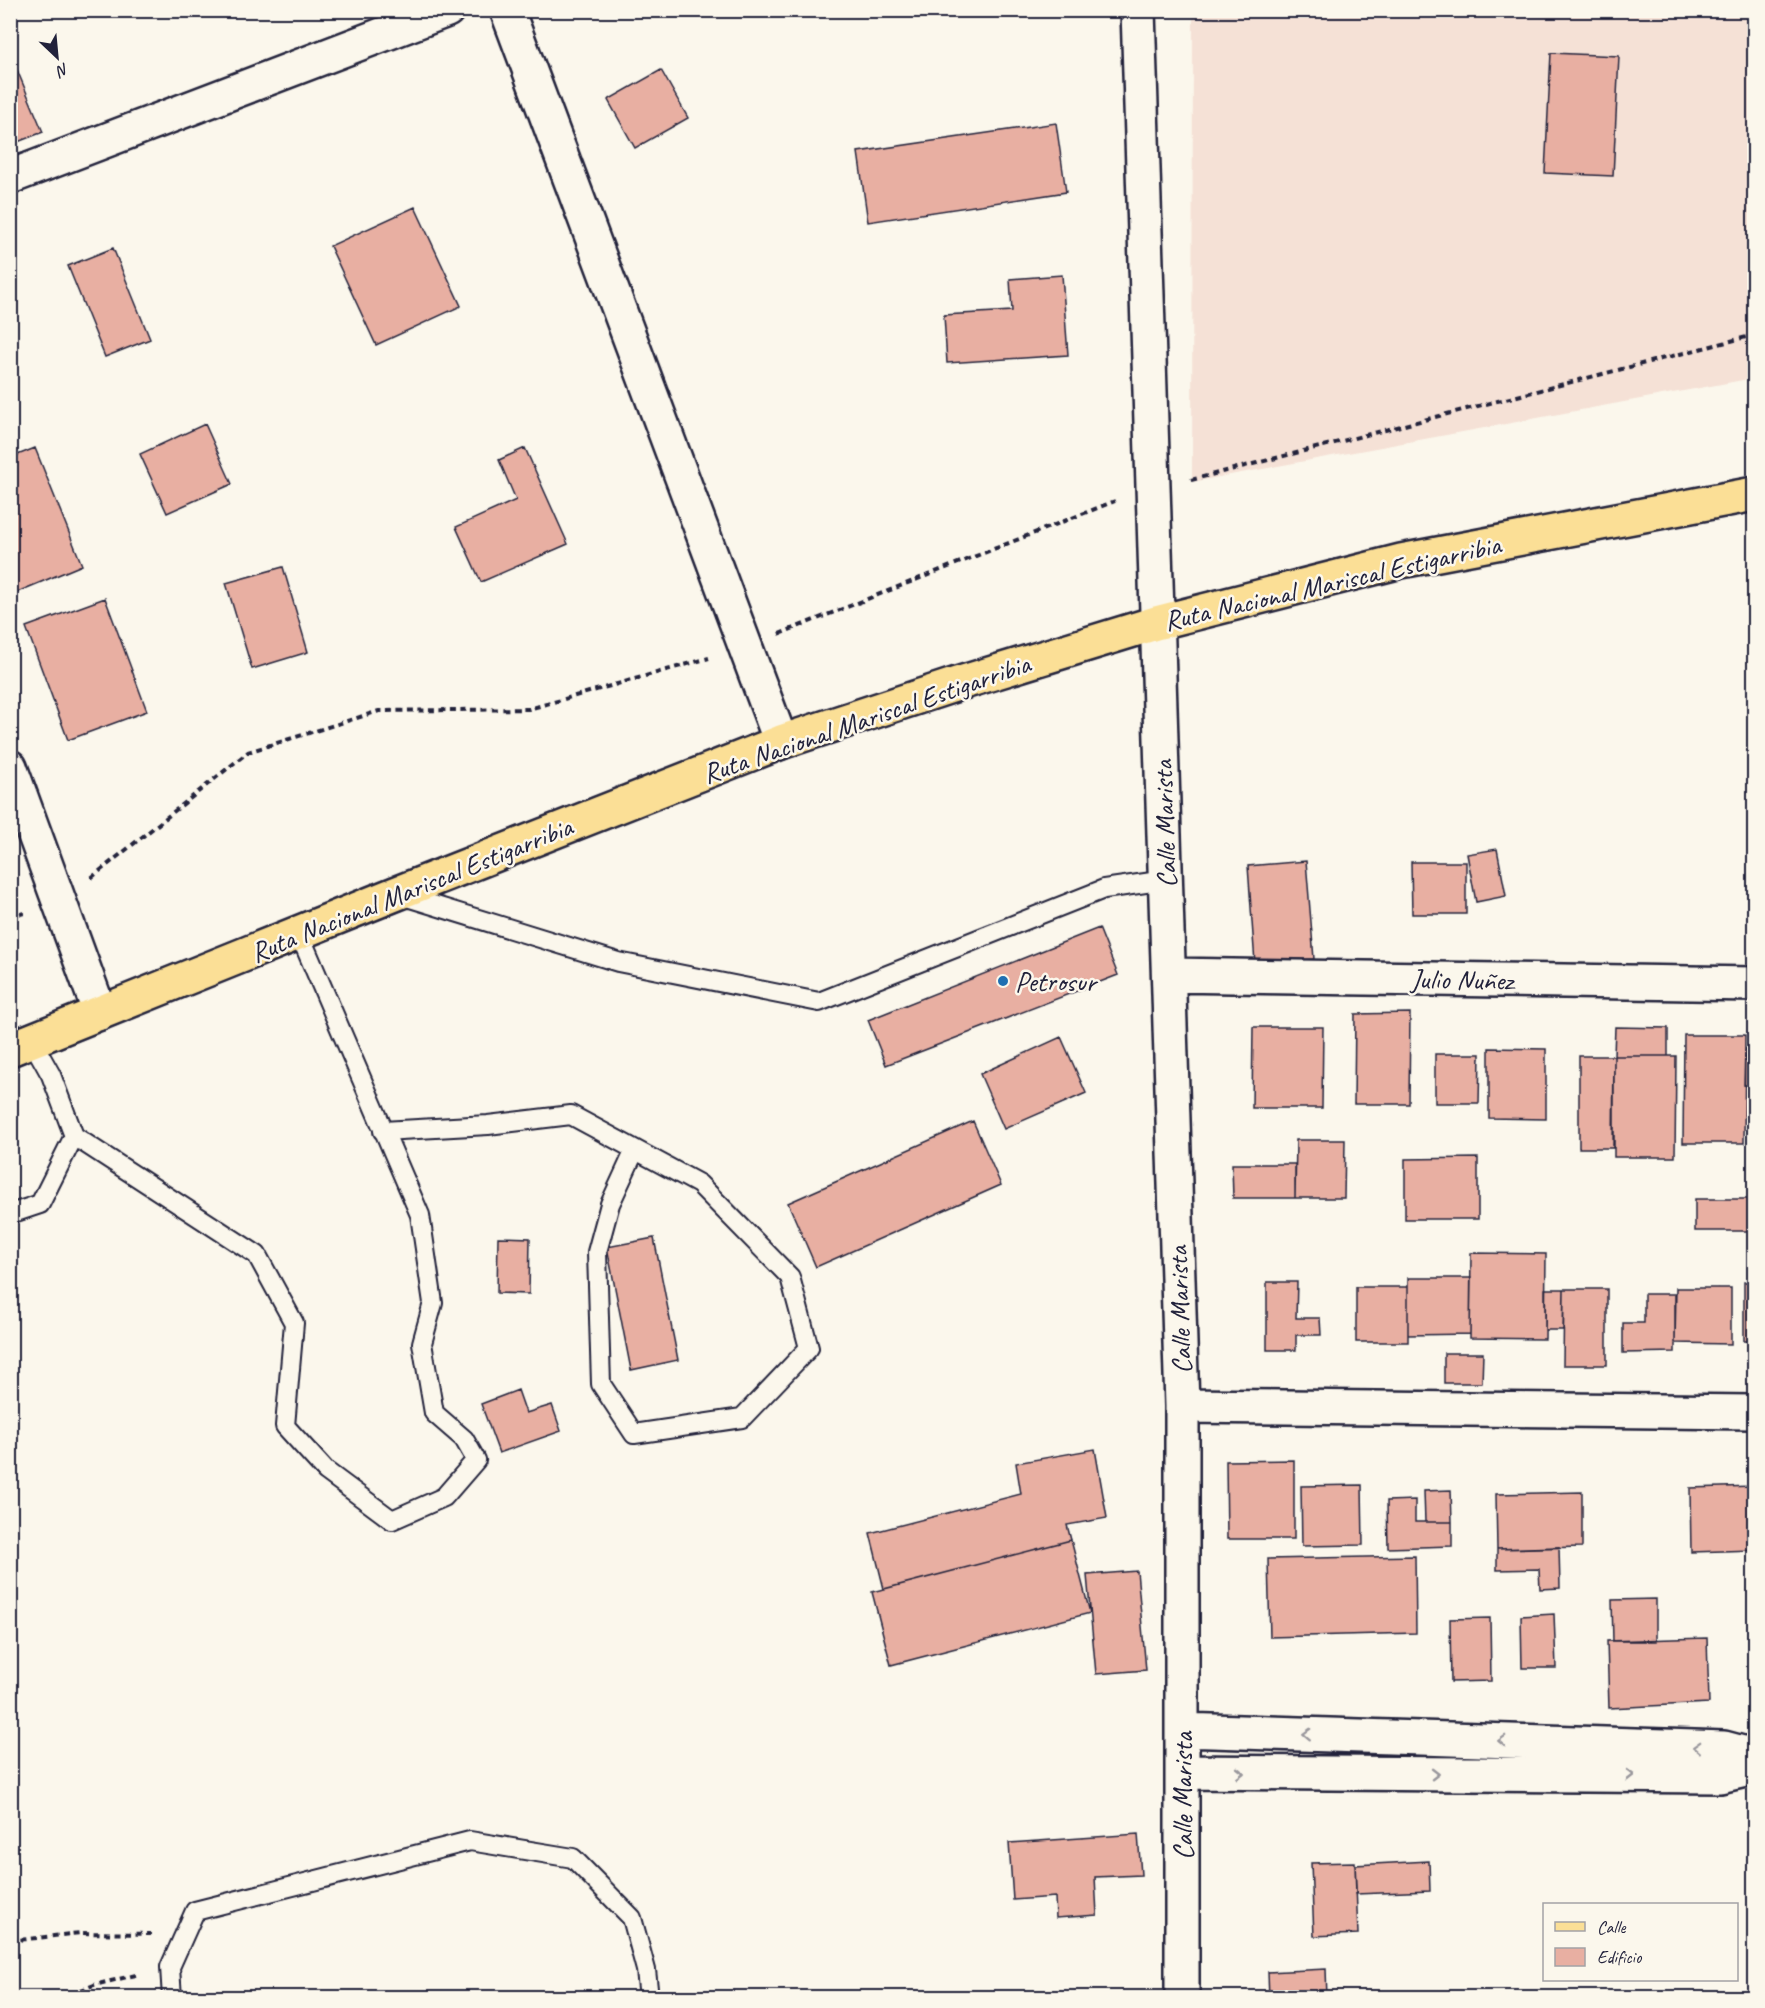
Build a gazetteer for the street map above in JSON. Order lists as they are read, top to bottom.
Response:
{
  "streets": {
    "main road": ["Ruta Nacional Mariscal Estigarribia"],
    "street": ["Calle Marista", "Julio Nuñez"]
  },
  "crossings": [
    ["Ruta Nacional Mariscal Estigarribia", "Calle Marista"],
    ["Calle Marista", "Julio Nuñez"]
  ],
  "places": ["Petrosur"],
  "legend": ["Calle", "Edificio"],
  "north": "bottom right"
}
